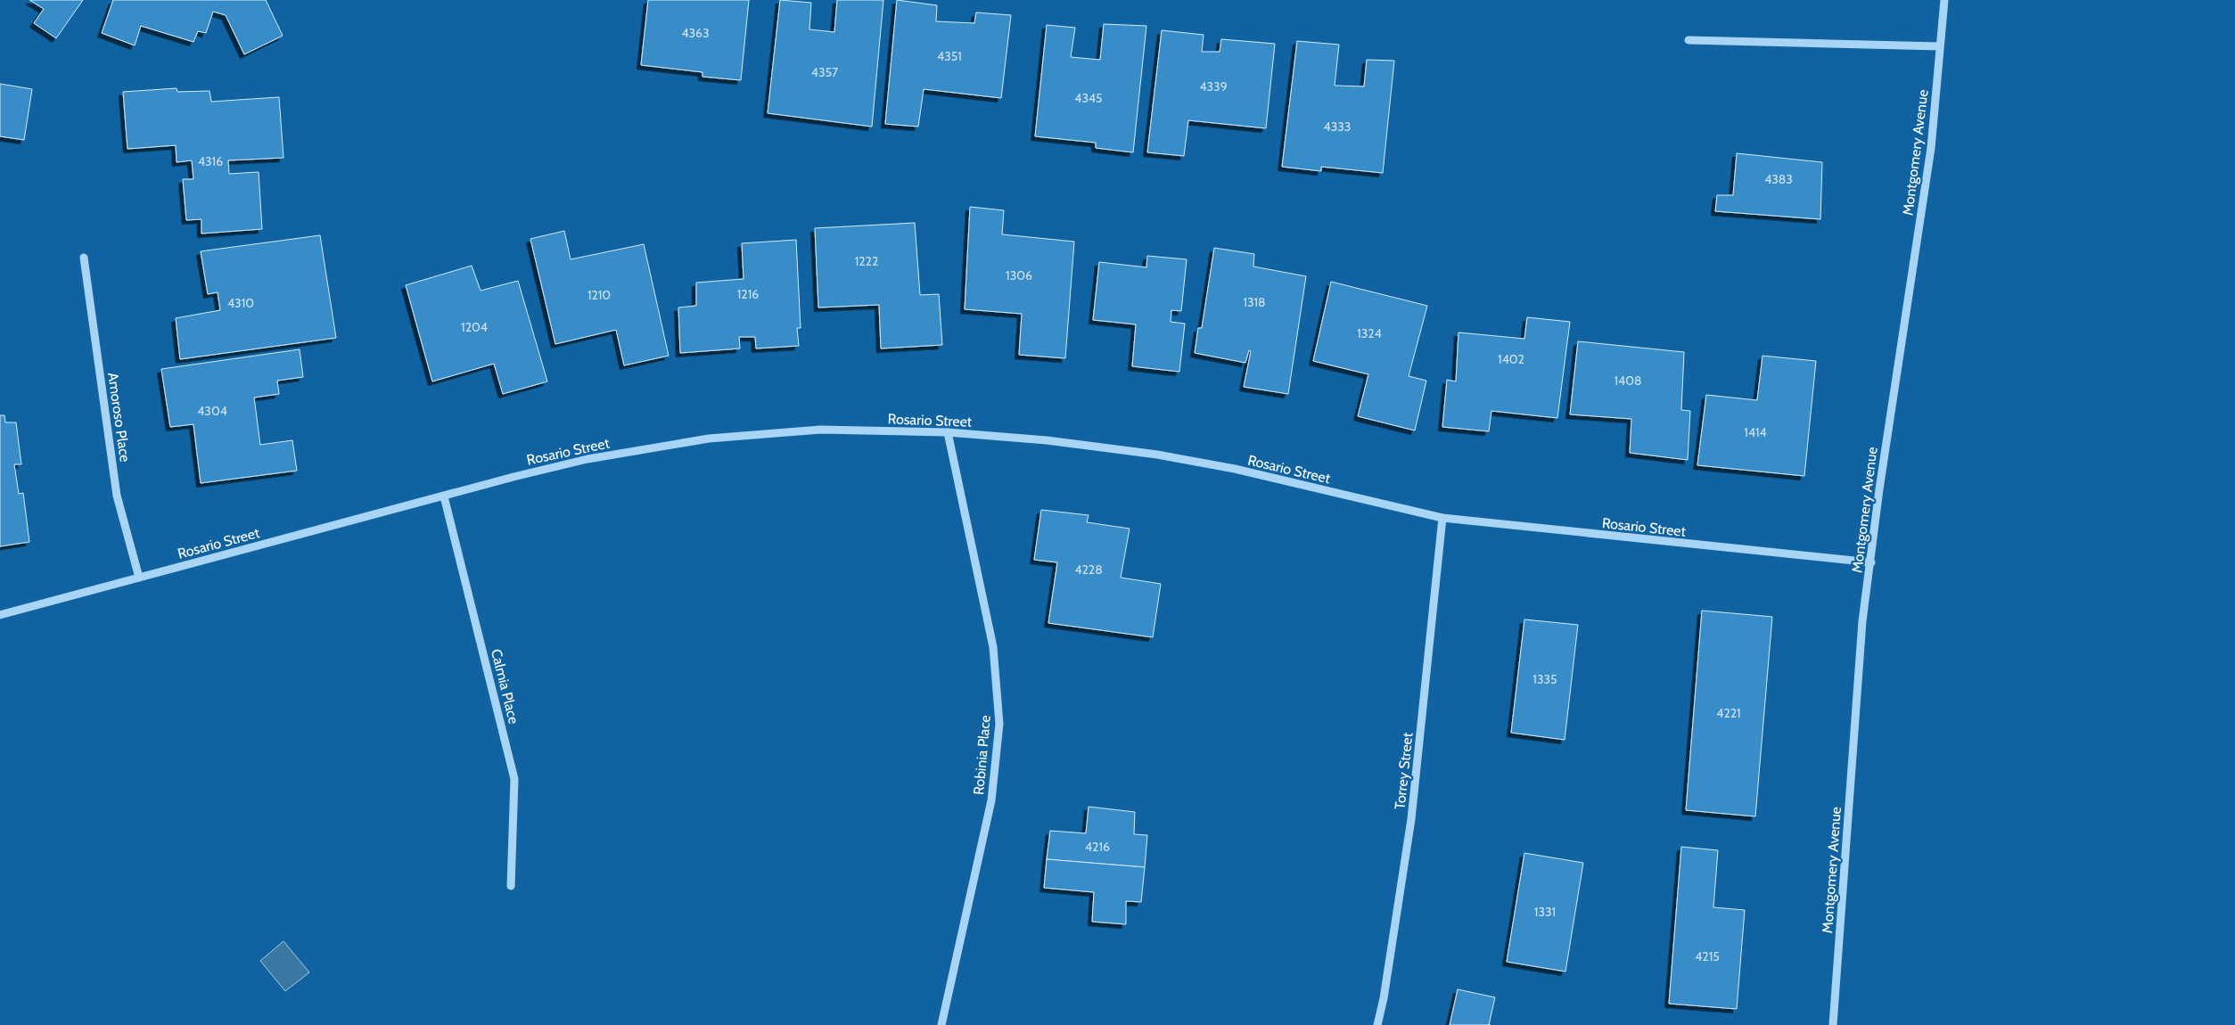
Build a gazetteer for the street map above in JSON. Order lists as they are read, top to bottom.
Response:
{
  "streets": {
    "street": [
      "Montgomery Avenue",
      "Amoroso Place",
      "Rosario Street",
      "Calmia Place",
      "Robinia Place",
      "Torrey Street"
    ]
  },
  "crossings": [
    ["Montgomery Avenue", "Rosario Street"],
    ["Amoroso Place", "Rosario Street"],
    ["Rosario Street", "Calmia Place"],
    ["Rosario Street", "Robinia Place"],
    ["Rosario Street", "Torrey Street"]
  ],
  "house_numbers": [
    "4363",
    "4351",
    "4357",
    "4339",
    "4345",
    "4333",
    "4316",
    "4383",
    "1222",
    "1306",
    "1216",
    "1210",
    "1318",
    "4310",
    "1204",
    "1324",
    "1402",
    "1408",
    "4304",
    "1414",
    "4228",
    "1335",
    "4221",
    "4216",
    "1331",
    "4215"
  ]
}
